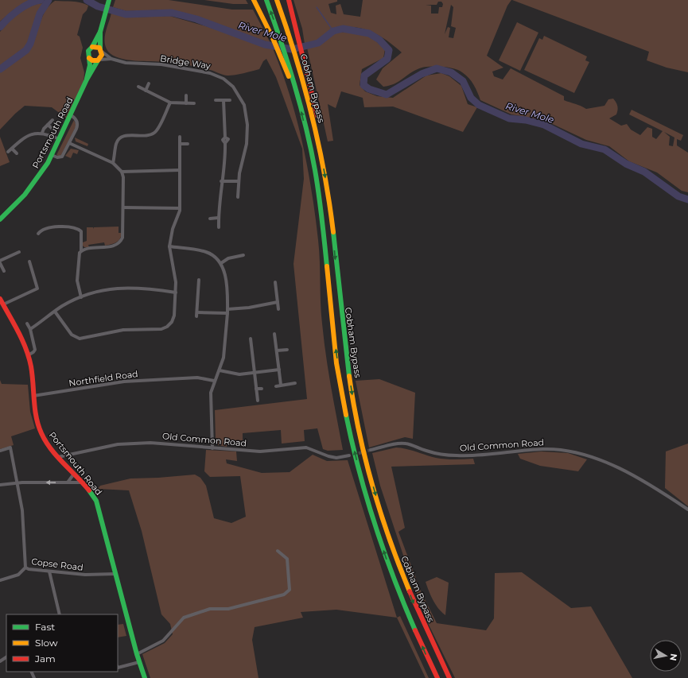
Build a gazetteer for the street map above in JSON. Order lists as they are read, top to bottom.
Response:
{
  "streets": {
    "main road": ["Cobham Bypass", "Portsmouth Road"],
    "street": [
      "Bridge Way",
      "Northfield Road",
      "Old Common Road",
      "Copse Road"
    ]
  },
  "crossings": [
    ["Bridge Way", "Portsmouth Road"],
    ["Portsmouth Road", "Northfield Road"],
    ["Portsmouth Road", "Old Common Road"],
    ["Portsmouth Road", "Copse Road"]
  ],
  "water": ["River Mole"],
  "legend": ["Fast", "Slow", "Jam"],
  "north": "right"
}
